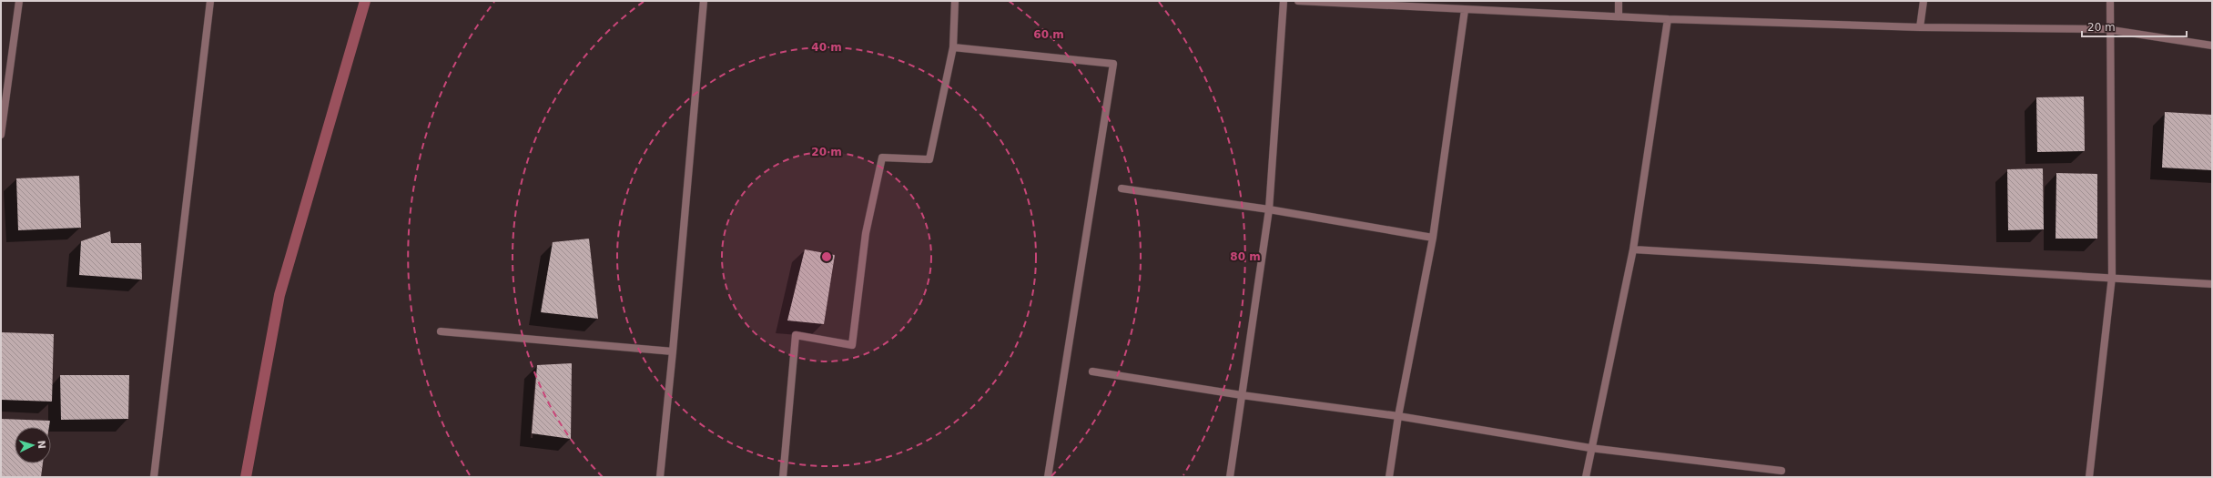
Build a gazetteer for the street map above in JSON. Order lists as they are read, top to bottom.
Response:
{
  "scale_bar": "20 m",
  "north": "right",
  "rings": [
    "60 m",
    "40 m",
    "20 m",
    "80 m"
  ]
}
